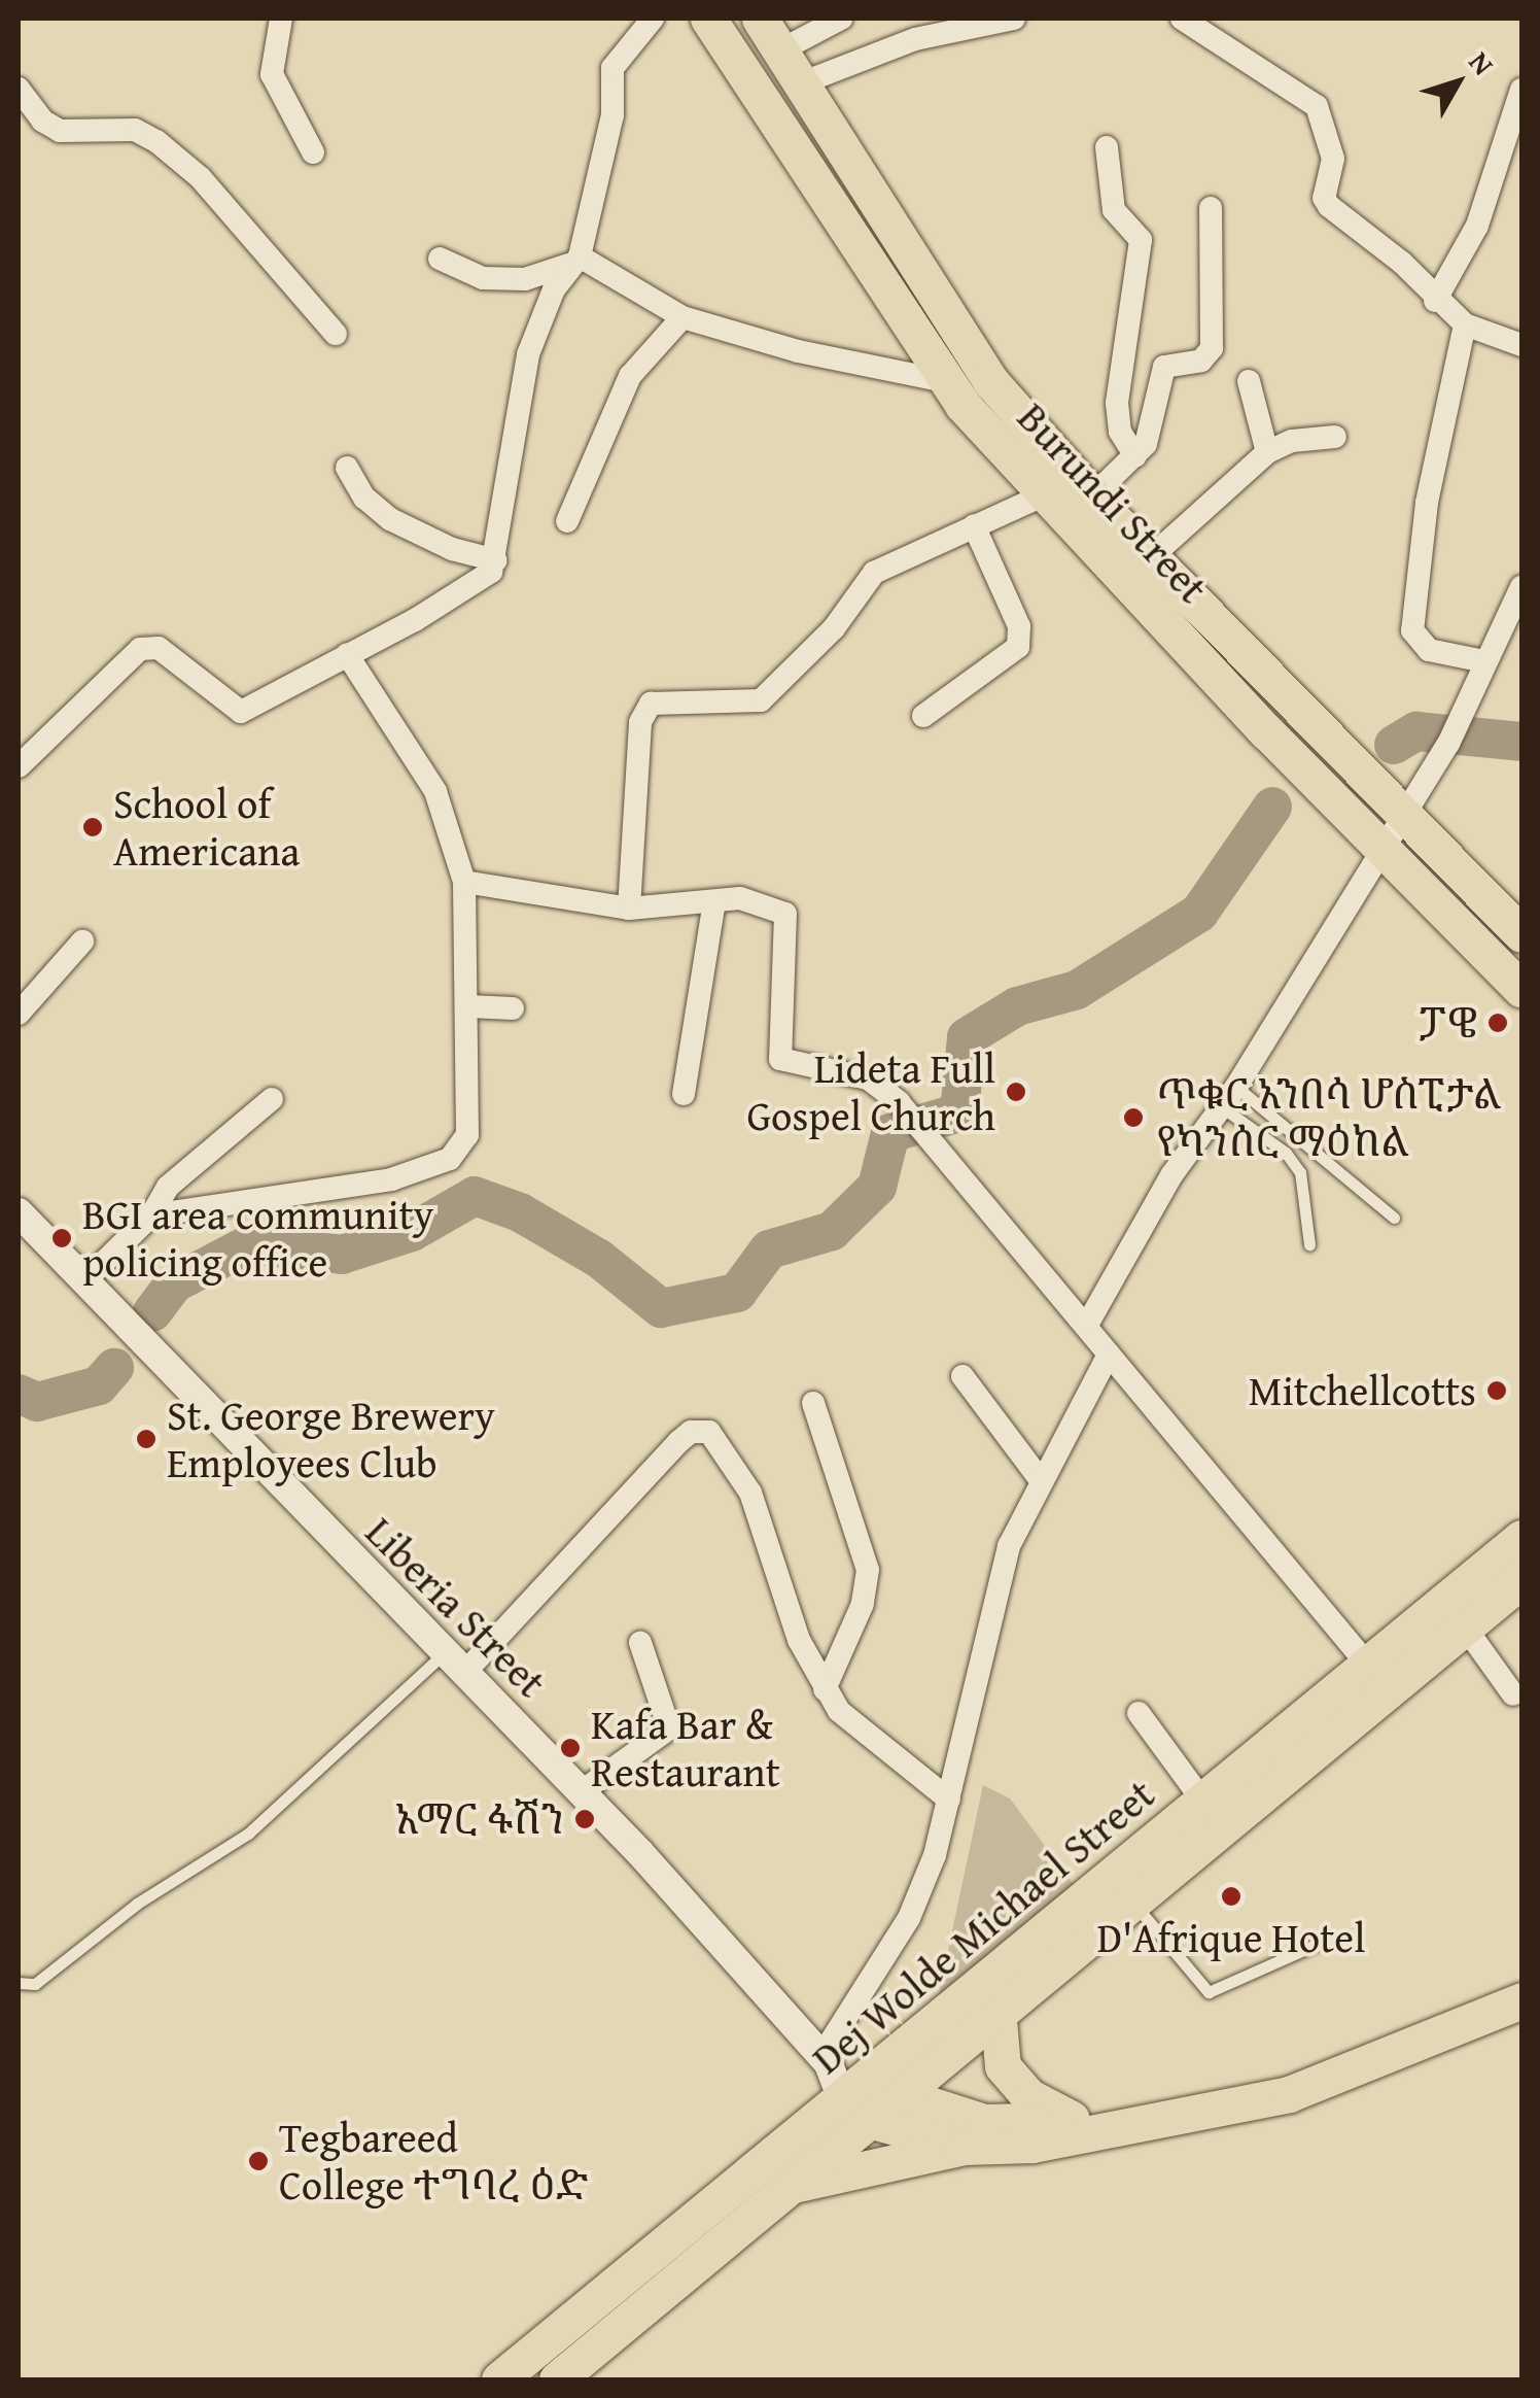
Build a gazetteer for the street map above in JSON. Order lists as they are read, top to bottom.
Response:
{
  "streets": {
    "main road": ["Burundi Street", "Dej Wolde Michael Street"],
    "street": ["Liberia Street"]
  },
  "crossings": [
    ["Liberia Street", "Dej Wolde Michael Street"]
  ],
  "places": [
    "School of Americana",
    "ፓዌ",
    "Lideta Full Gospel Church",
    "ጥቁር አንበሳ ሆስፒታል የካንሰር ማዕከል",
    "BGI area community policing office",
    "Mitchellcotts",
    "St. George Brewery Employees Club",
    "Kafa Bar & Restaurant",
    "አማር ፋሽን",
    "D'Afrique Hotel",
    "Tegbareed College ተግባረ ዕድ"
  ],
  "north": "top right"
}
